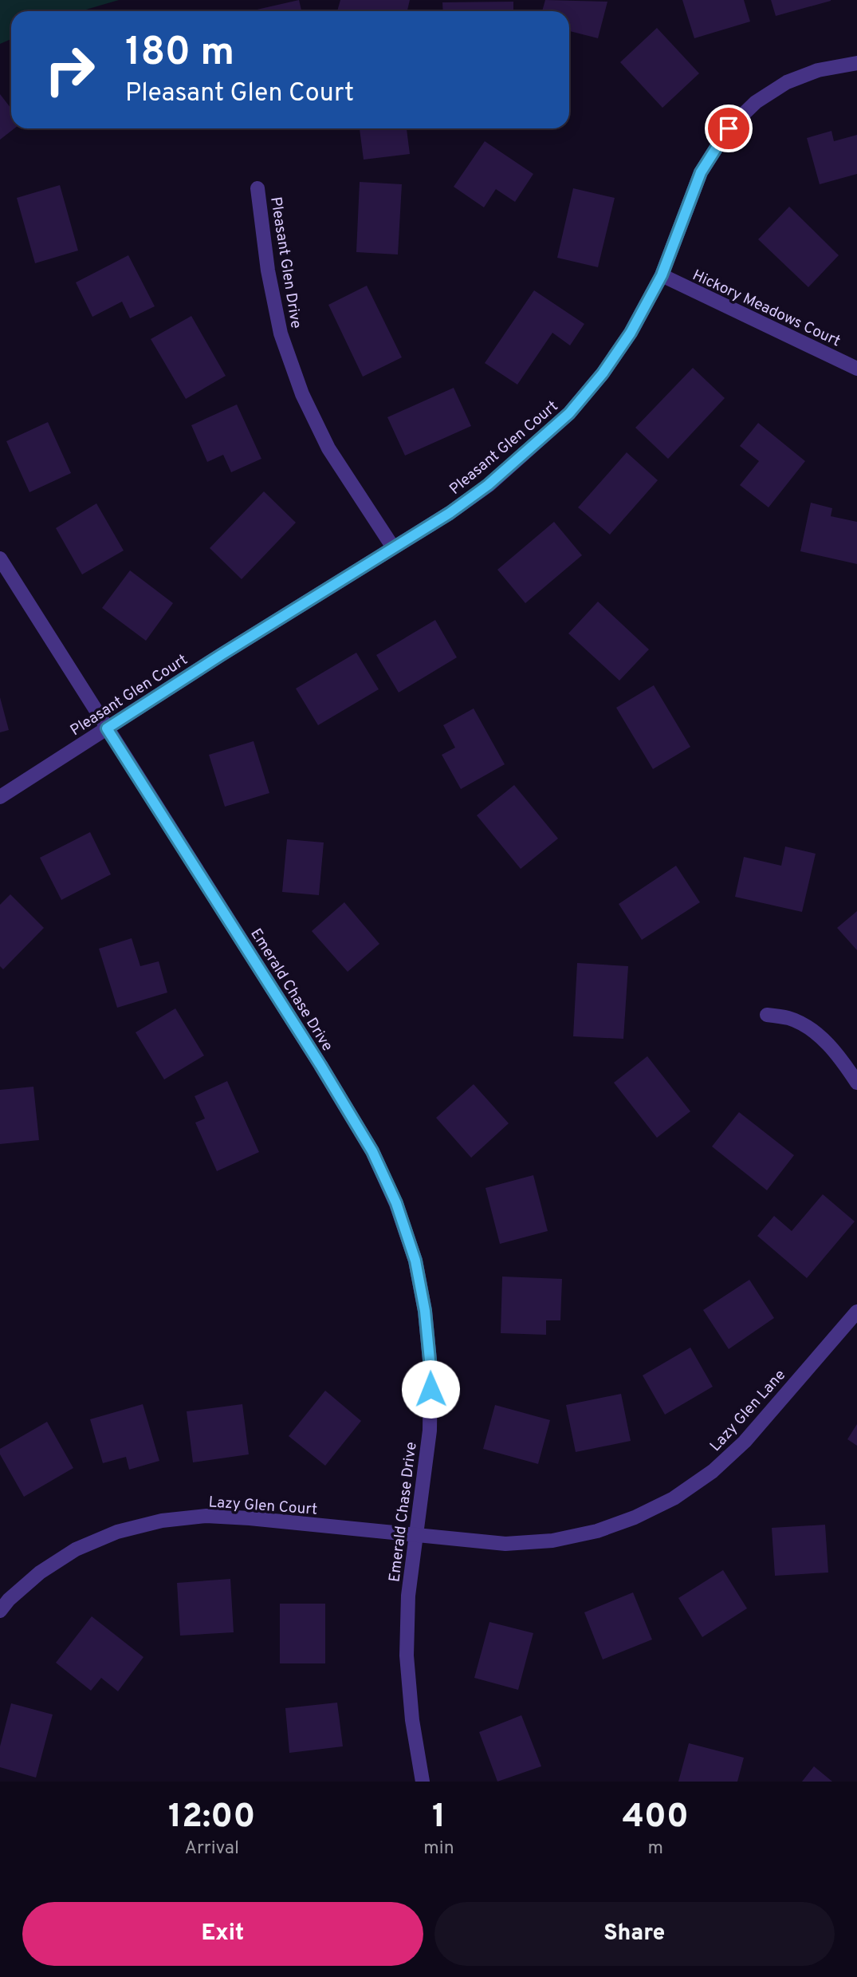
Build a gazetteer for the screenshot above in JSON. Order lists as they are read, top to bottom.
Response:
{
  "streets": {
    "street": [
      "Pleasant Glen Drive",
      "Hickory Meadows Court",
      "Pleasant Glen Court",
      "Emerald Chase Drive",
      "Lazy Glen Lane",
      "Lazy Glen Court"
    ]
  },
  "crossings": [
    ["Pleasant Glen Drive", "Pleasant Glen Court"],
    ["Hickory Meadows Court", "Pleasant Glen Court"],
    ["Pleasant Glen Court", "Emerald Chase Drive"],
    ["Emerald Chase Drive", "Lazy Glen Lane"],
    ["Emerald Chase Drive", "Lazy Glen Court"],
    ["Lazy Glen Lane", "Lazy Glen Court"]
  ],
  "page": {
    "turn": ["180 m", "Pleasant Glen Court"],
    "eta": [
      "12:00",
      "Arrival",
      "1",
      "min",
      "400",
      "m"
    ],
    "buttons": ["Exit", "Share"]
  }
}
